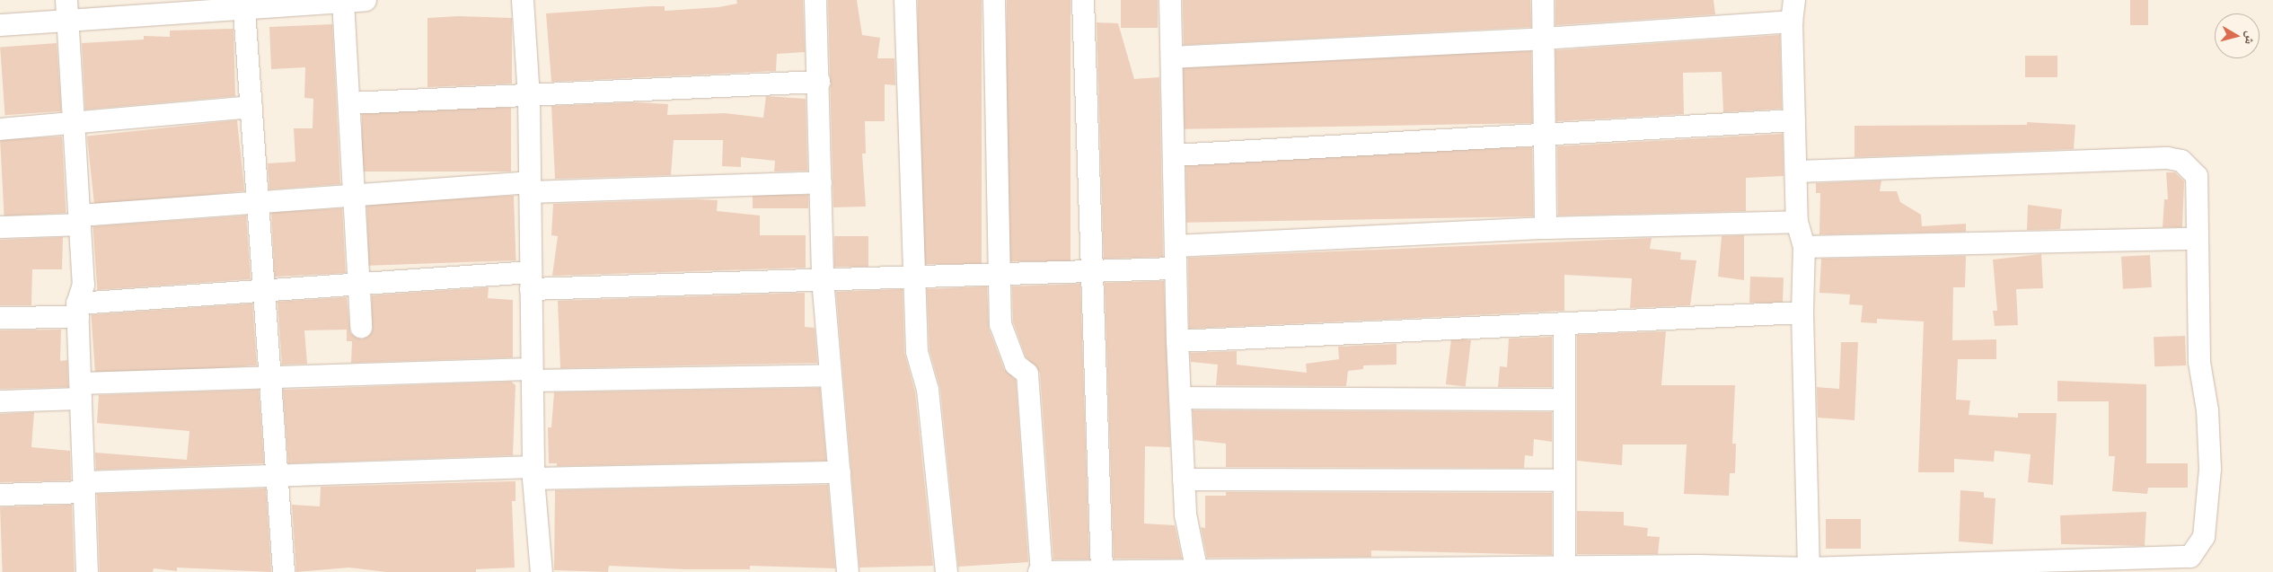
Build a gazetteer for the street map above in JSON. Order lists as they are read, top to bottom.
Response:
{
  "north": "right"
}
